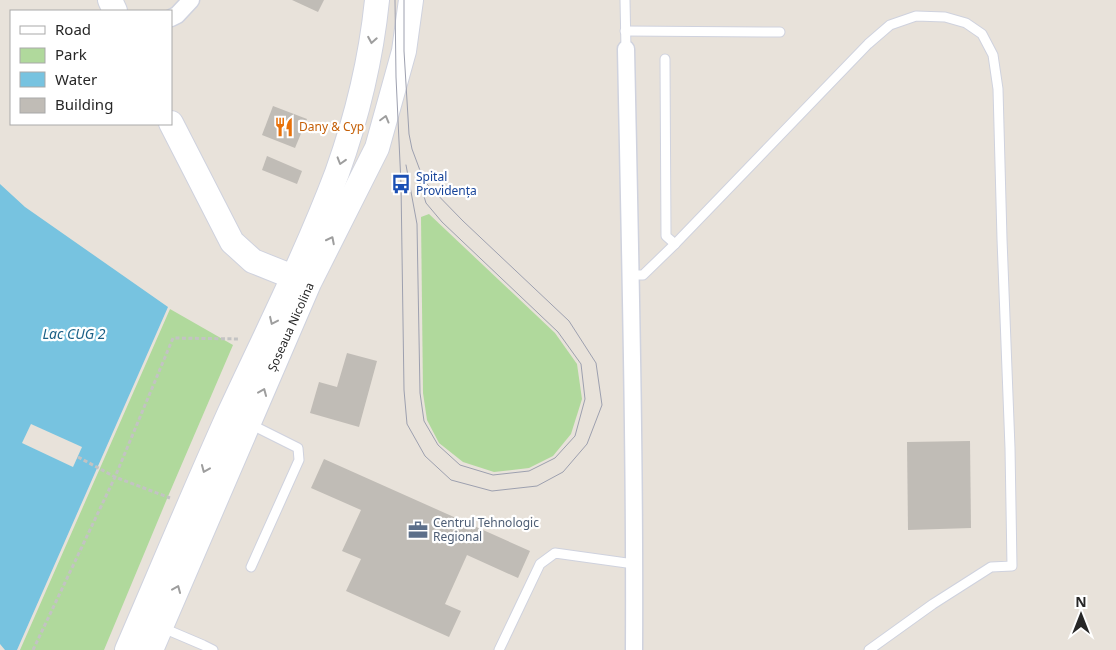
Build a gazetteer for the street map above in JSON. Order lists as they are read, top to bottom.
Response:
{
  "streets": {
    "main road": ["Șoseaua Nicolina"]
  },
  "water": ["Lac CUG 2"],
  "places": {
    "restaurant": ["Dany & Cyp"],
    "bus stop": ["Spital Providența"],
    "office": ["Centrul Tehnologic Regional"]
  },
  "legend": [
    "Road",
    "Park",
    "Water",
    "Building"
  ],
  "north": "top"
}
